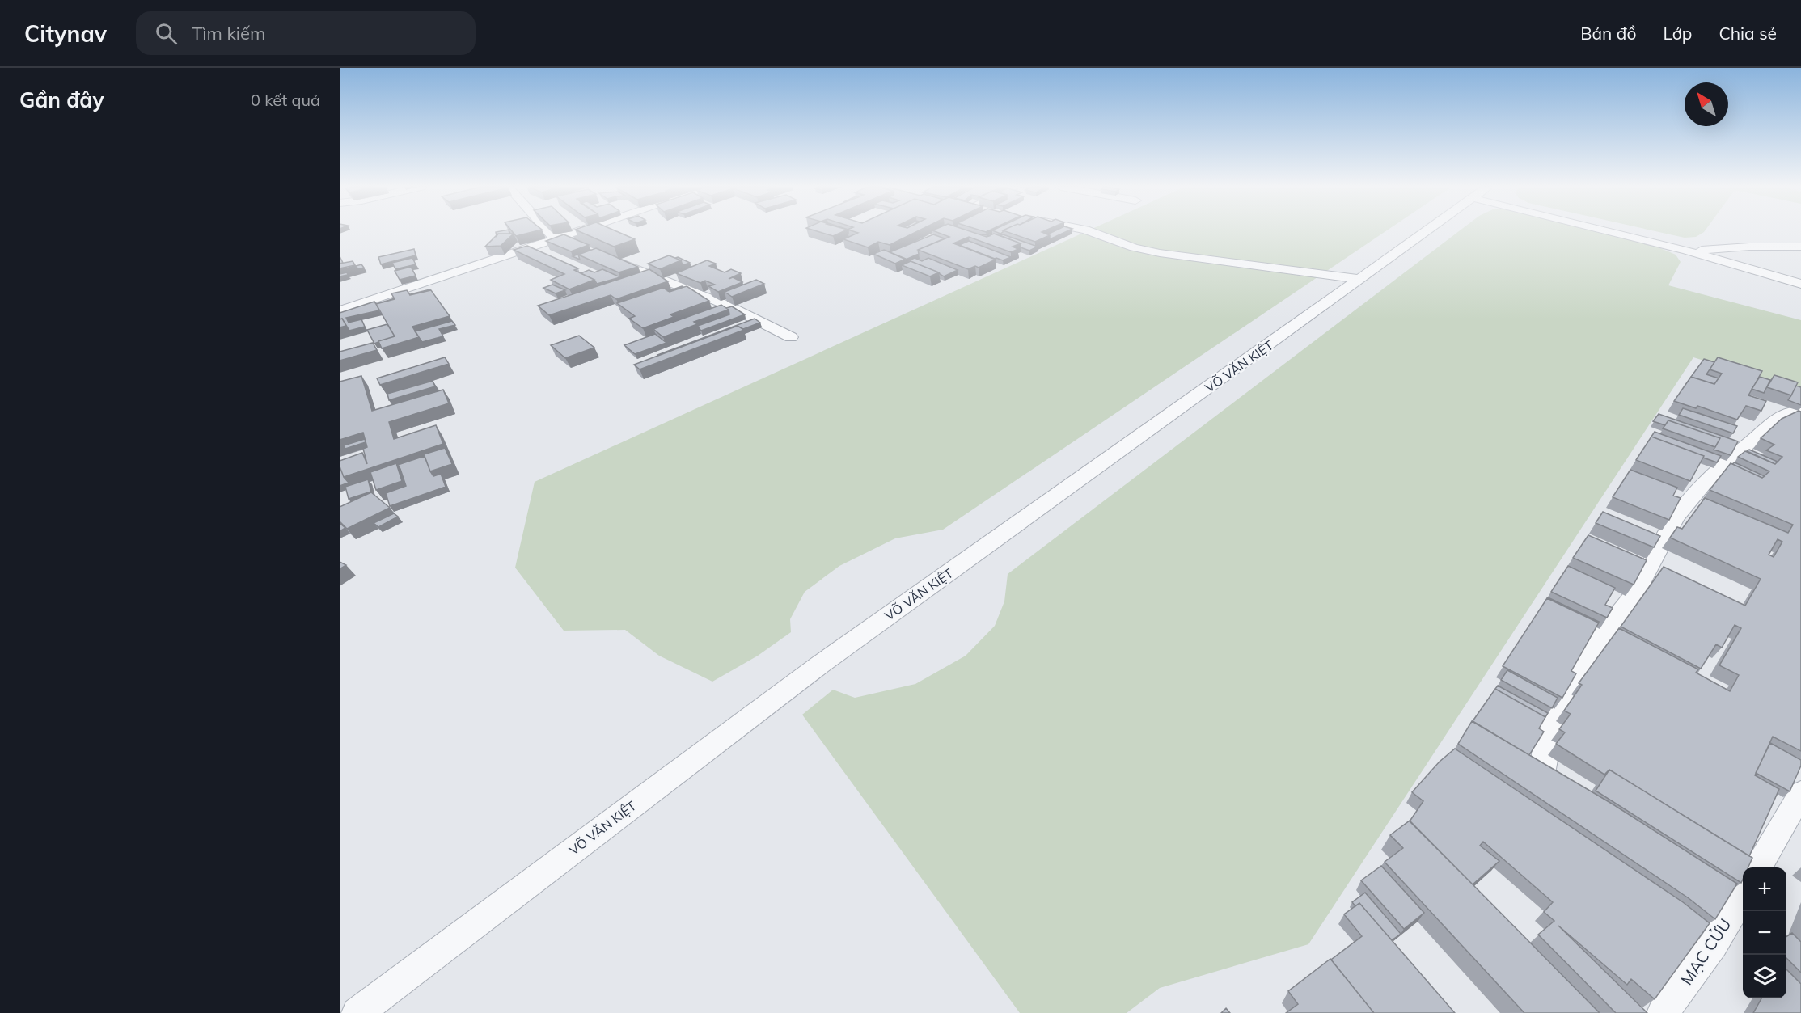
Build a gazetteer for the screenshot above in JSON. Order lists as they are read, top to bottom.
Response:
{
  "streets": {
    "street": ["VÕ VĂN KIỆT", "MẠC CỬU"]
  },
  "north": "top left",
  "page": {
    "header": "Citynav",
    "search": "Tìm kiếm",
    "nav": ["Bản đồ", "Lớp", "Chia sẻ"],
    "heading": ["Gần đây", "0 kết quả"],
    "map_buttons": ["+", "−"]
  }
}
